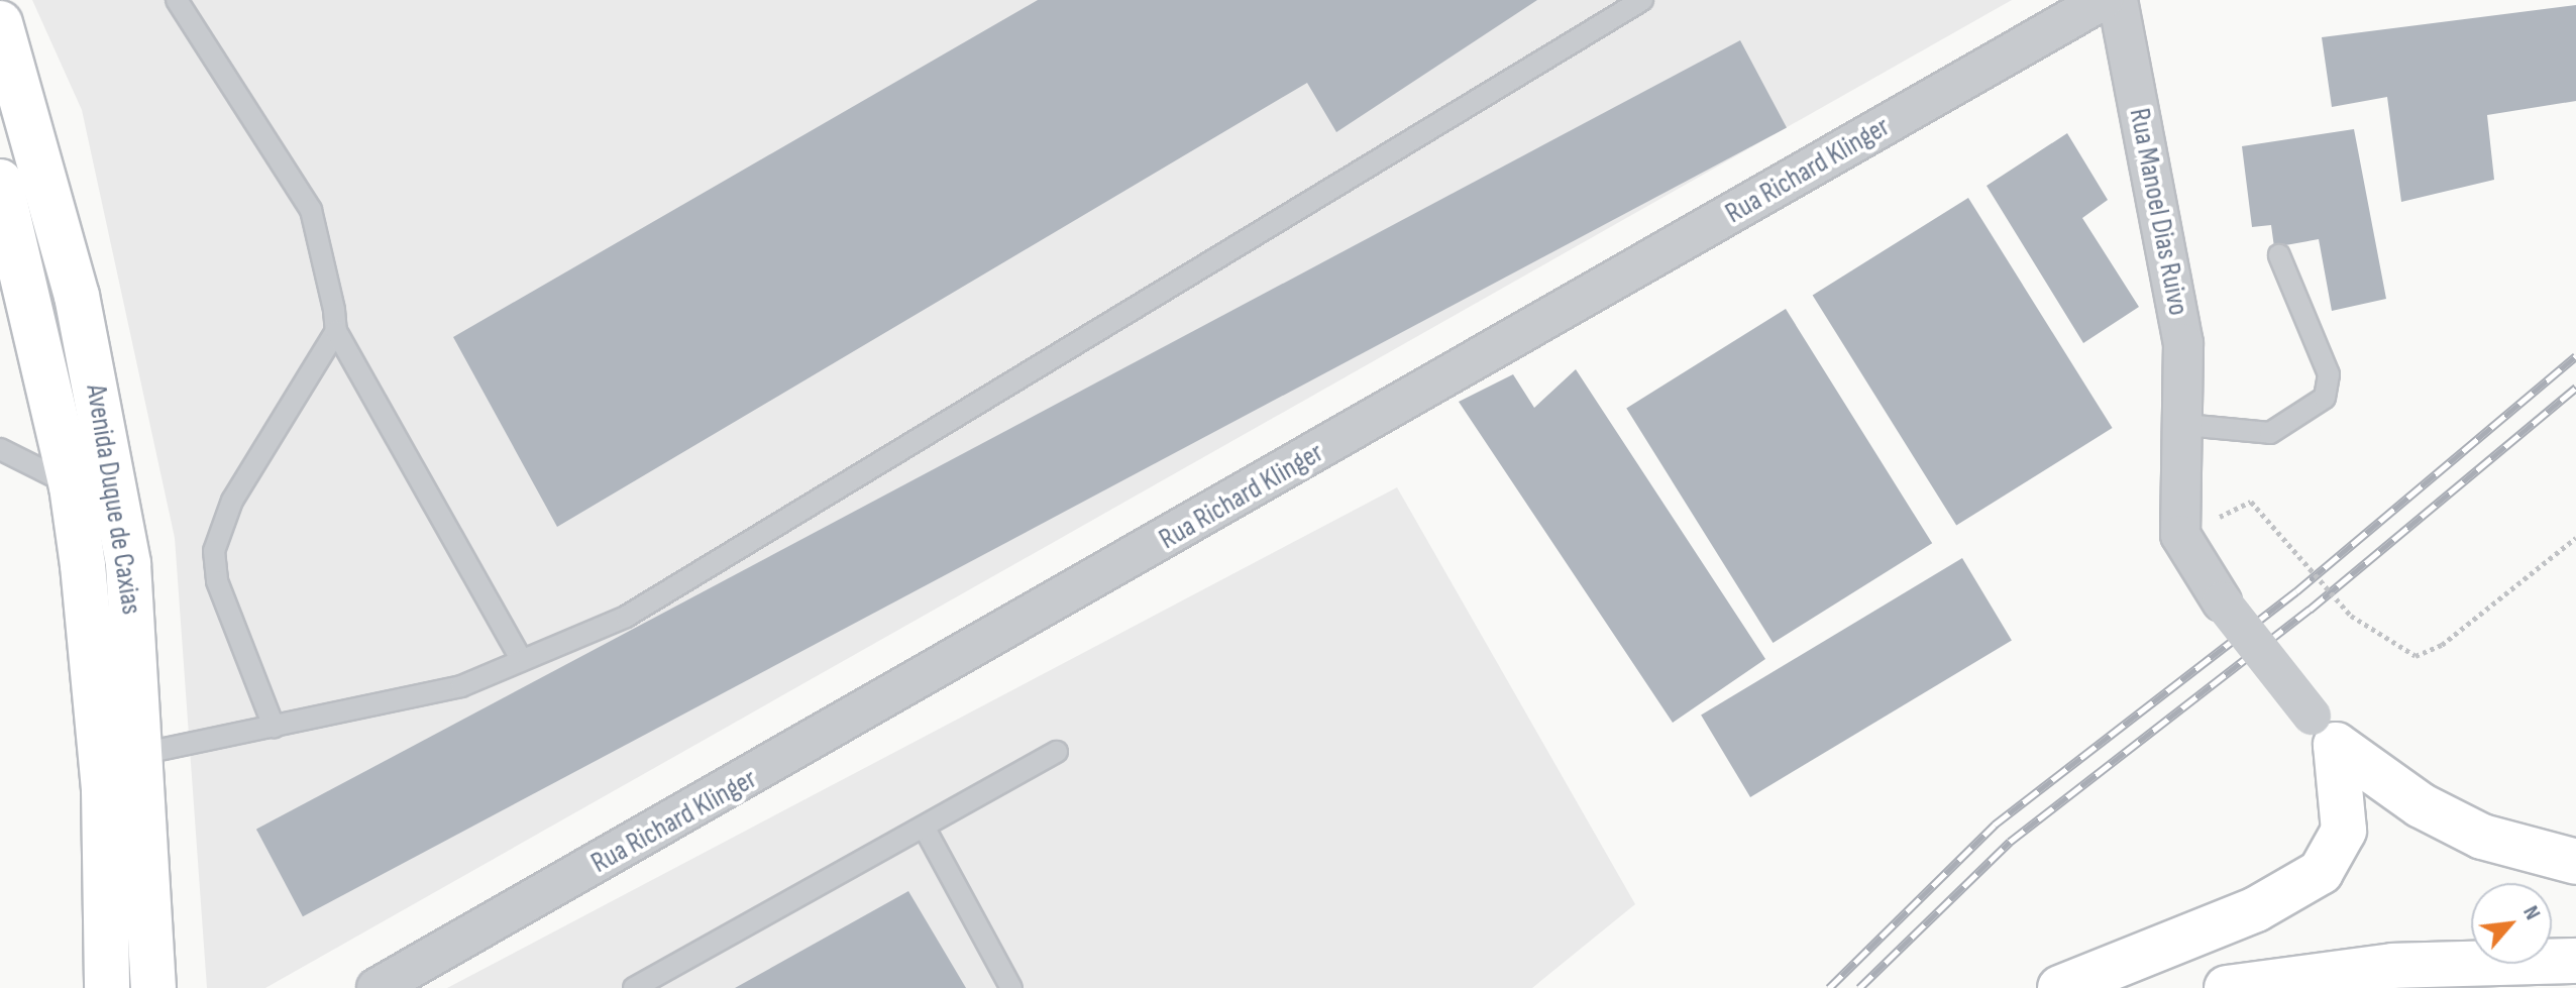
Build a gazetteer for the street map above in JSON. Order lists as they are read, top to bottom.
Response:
{
  "streets": {
    "main road": ["Avenida Duque de Caxias"],
    "street": ["Rua Richard Klinger", "Rua Manoel Dias Ruivo"]
  },
  "north": "top right"
}
